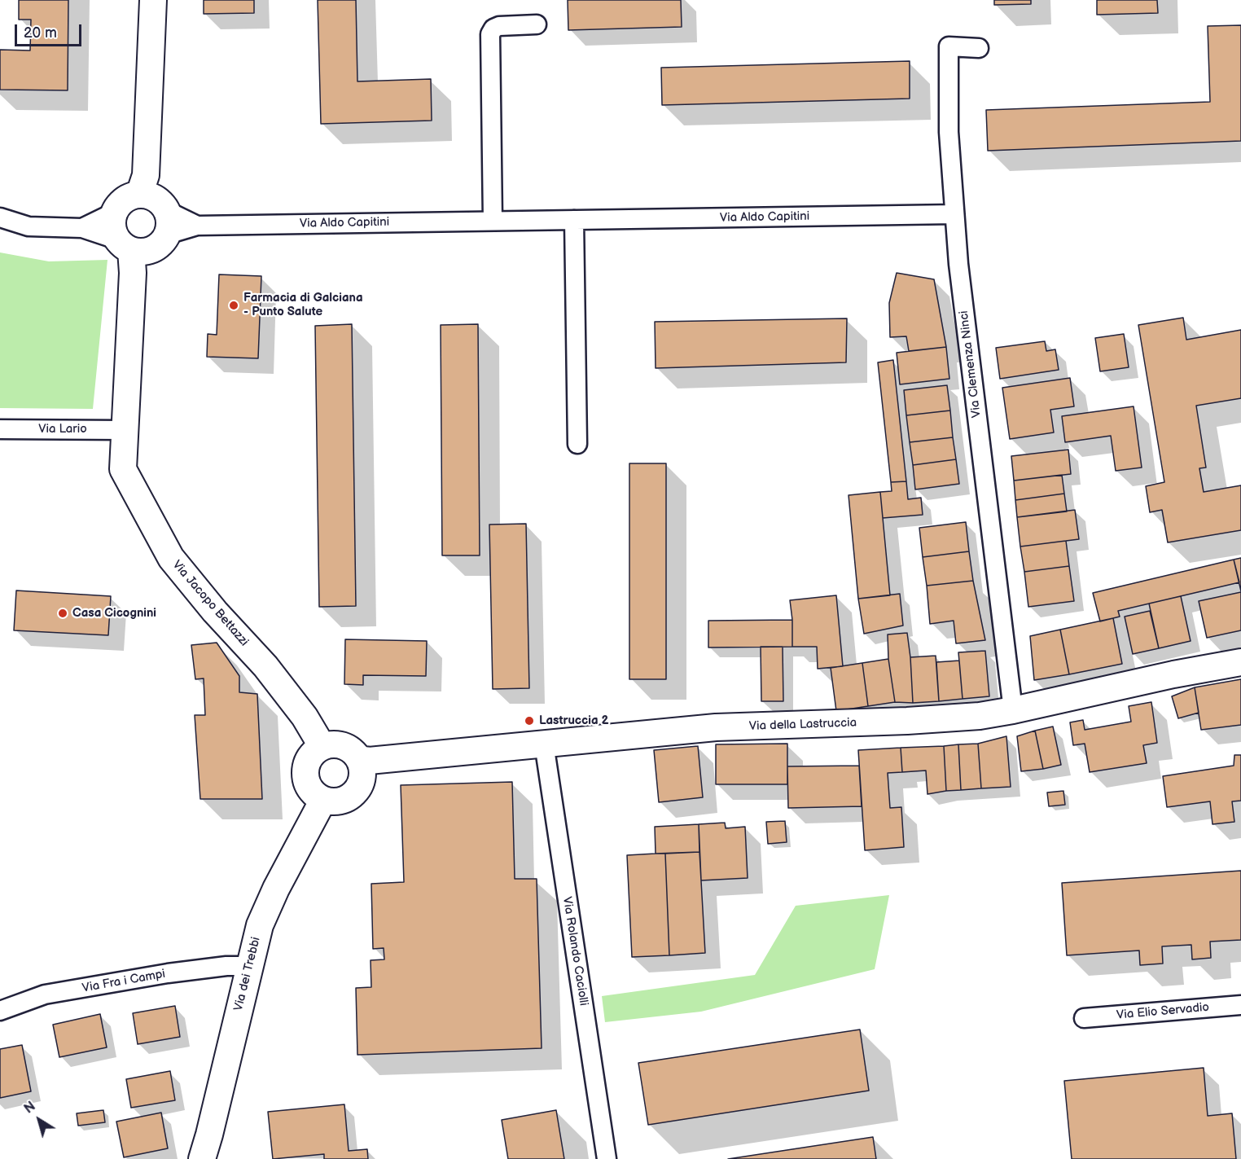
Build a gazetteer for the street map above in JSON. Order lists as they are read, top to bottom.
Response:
{
  "streets": {
    "street": [
      "Via Aldo Capitini",
      "Via Clemenza Ninci",
      "Via Lario",
      "Via Jacopo Bettazzi",
      "Via della Lastruccia",
      "Via Rolando Caciolli",
      "Via dei Trebbi",
      "Via Fra i Campi",
      "Via Elio Servadio"
    ]
  },
  "crossings": [
    ["Via Aldo Capitini", "Via Clemenza Ninci"],
    ["Via Aldo Capitini", "Via Jacopo Bettazzi"],
    ["Via Clemenza Ninci", "Via della Lastruccia"],
    ["Via Lario", "Via Jacopo Bettazzi"],
    ["Via Jacopo Bettazzi", "Via della Lastruccia"],
    ["Via Jacopo Bettazzi", "Via dei Trebbi"],
    ["Via della Lastruccia", "Via Rolando Caciolli"],
    ["Via della Lastruccia", "Via dei Trebbi"],
    ["Via dei Trebbi", "Via Fra i Campi"]
  ],
  "places": ["Farmacia di Galciana - Punto Salute", "Casa Cicognini", "Lastruccia 2"],
  "scale_bar": "20 m",
  "north": "top left"
}
